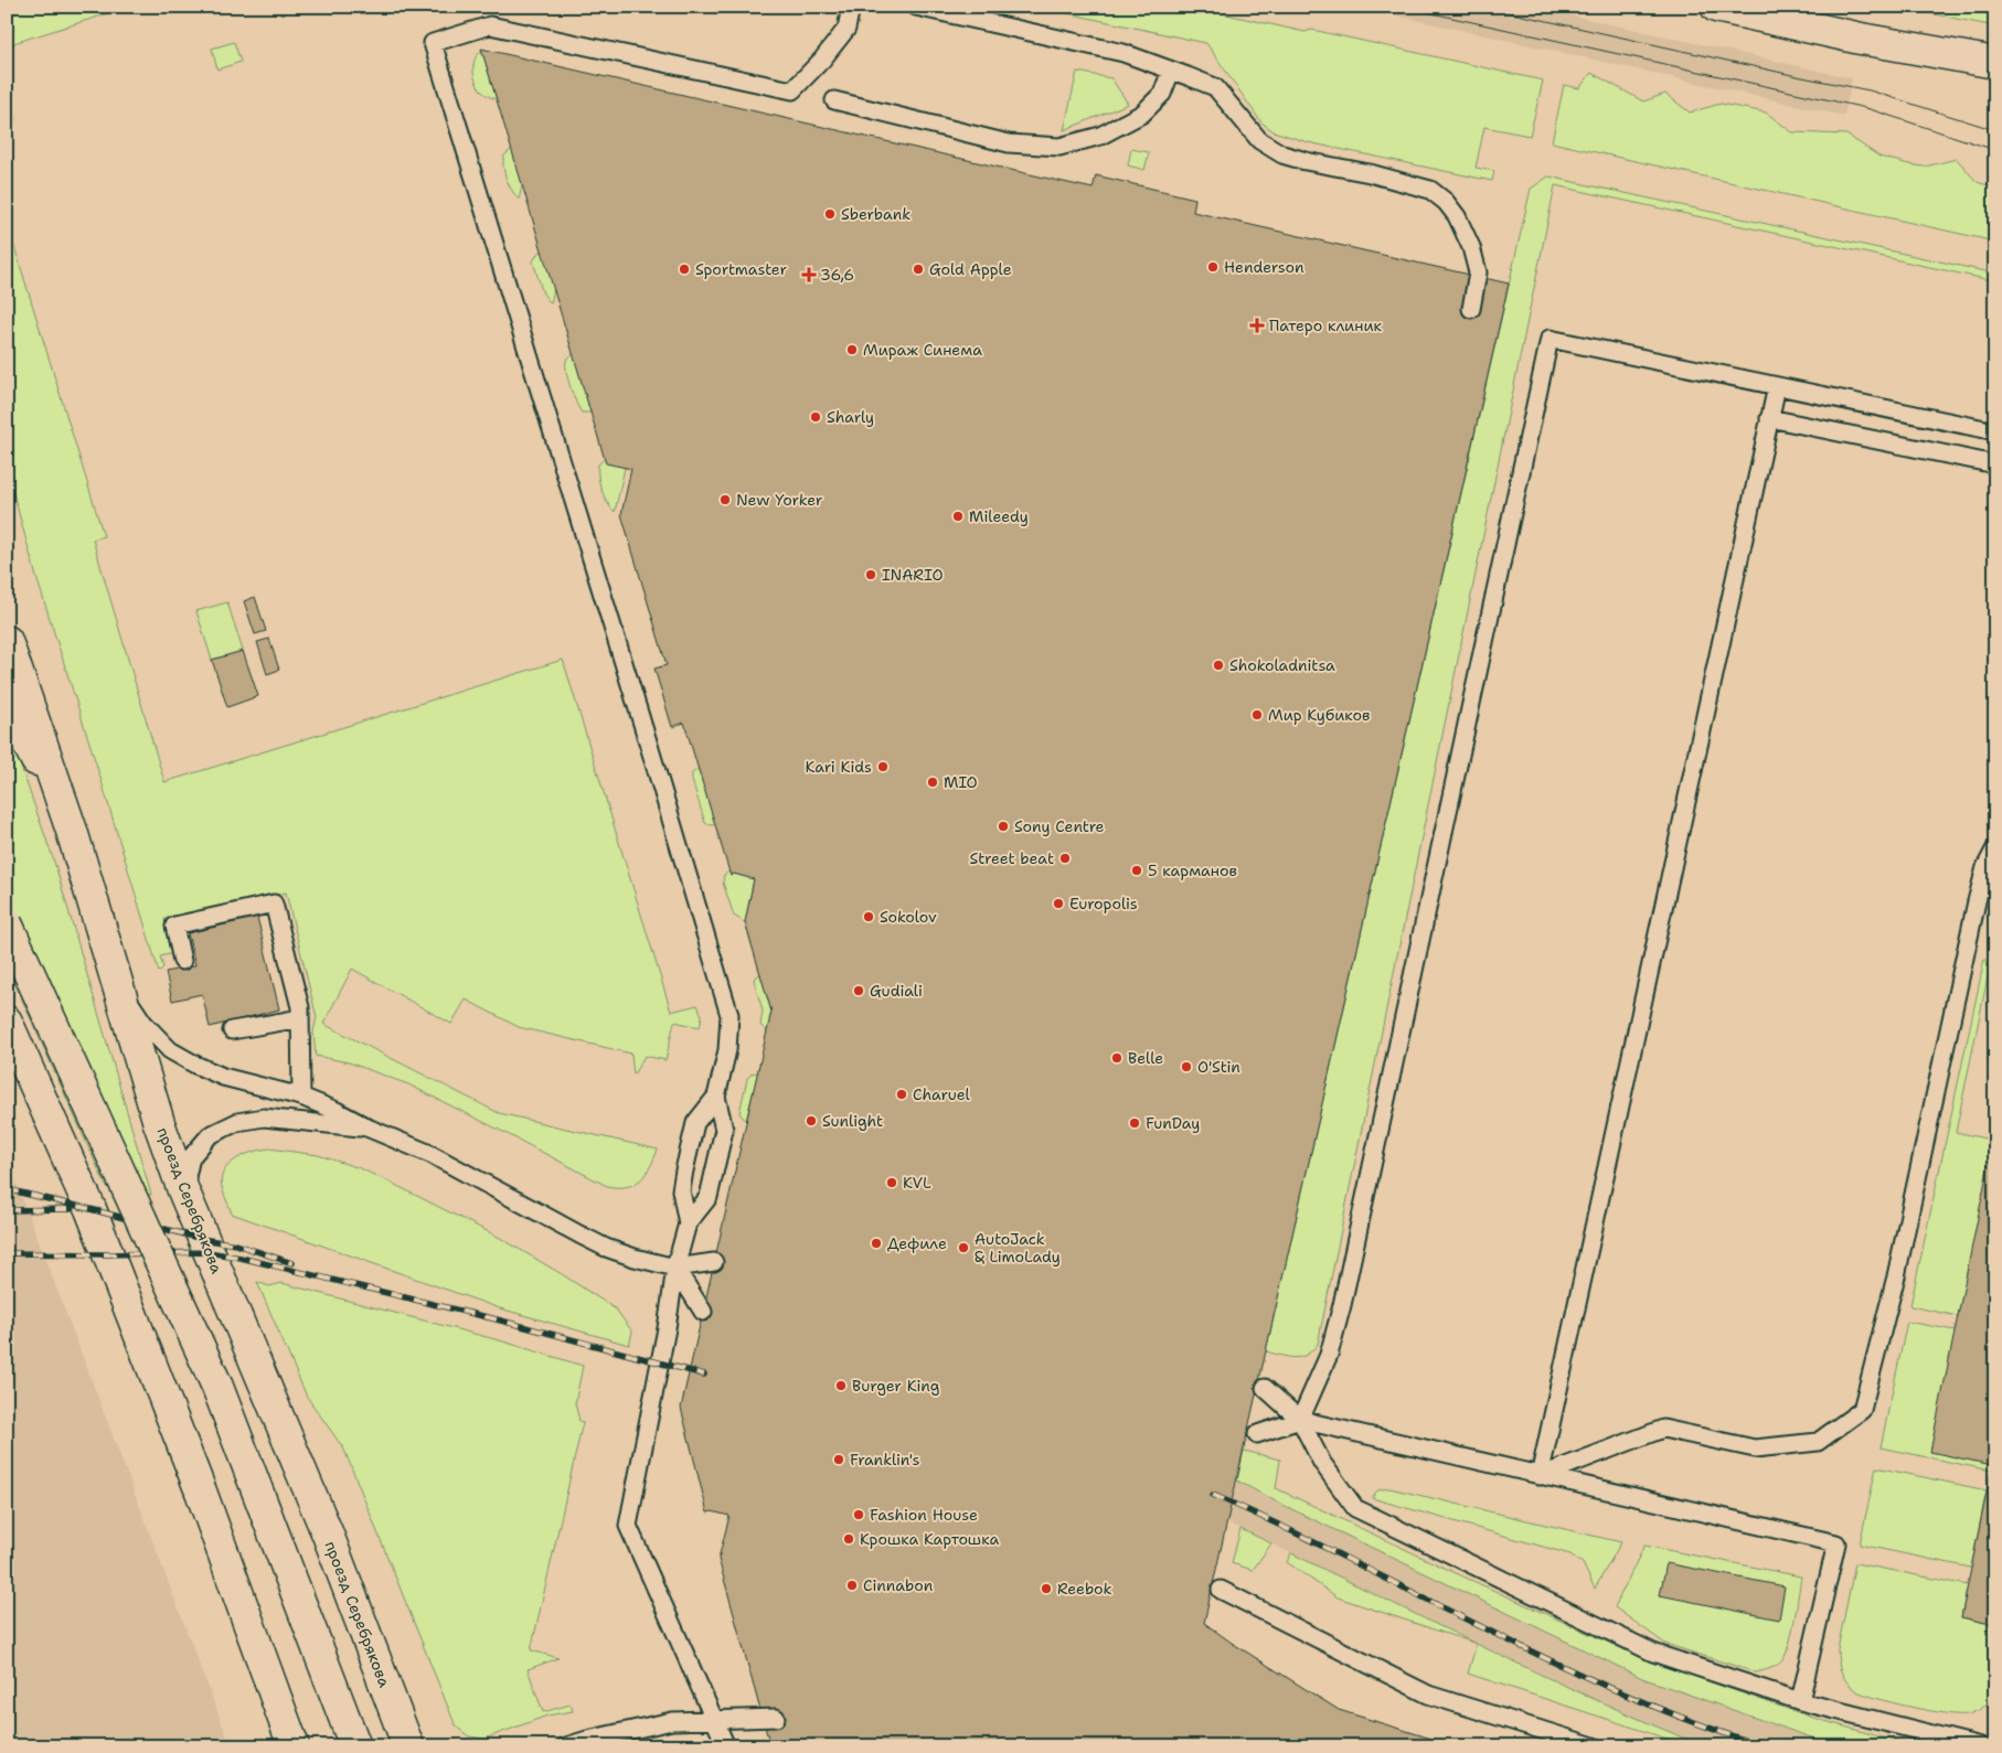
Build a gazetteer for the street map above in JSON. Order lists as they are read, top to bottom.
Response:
{
  "streets": {
    "main road": ["проезд Серебрякова"]
  },
  "places": {
    "other": [
      "Sberbank",
      "Henderson",
      "Sportmaster",
      "Gold Apple",
      "Мираж Синема",
      "Sharly",
      "New Yorker",
      "Mileedy",
      "INARIO",
      "Shokoladnitsa",
      "Мир Кубиков",
      "Kari Kids",
      "MIO",
      "Sony Centre",
      "Street beat",
      "5 карманов",
      "Europolis",
      "Sokolov",
      "Gudiali",
      "Belle",
      "O'Stin",
      "Charuel",
      "Sunlight",
      "FunDay",
      "KVL",
      "Дефиле",
      "AutoJack & LimoLady",
      "Burger King",
      "Franklin's",
      "Fashion House",
      "Крошка Картошка",
      "Cinnabon",
      "Reebok"
    ],
    "health": ["36,6", "Патеро клиник"]
  }
}
